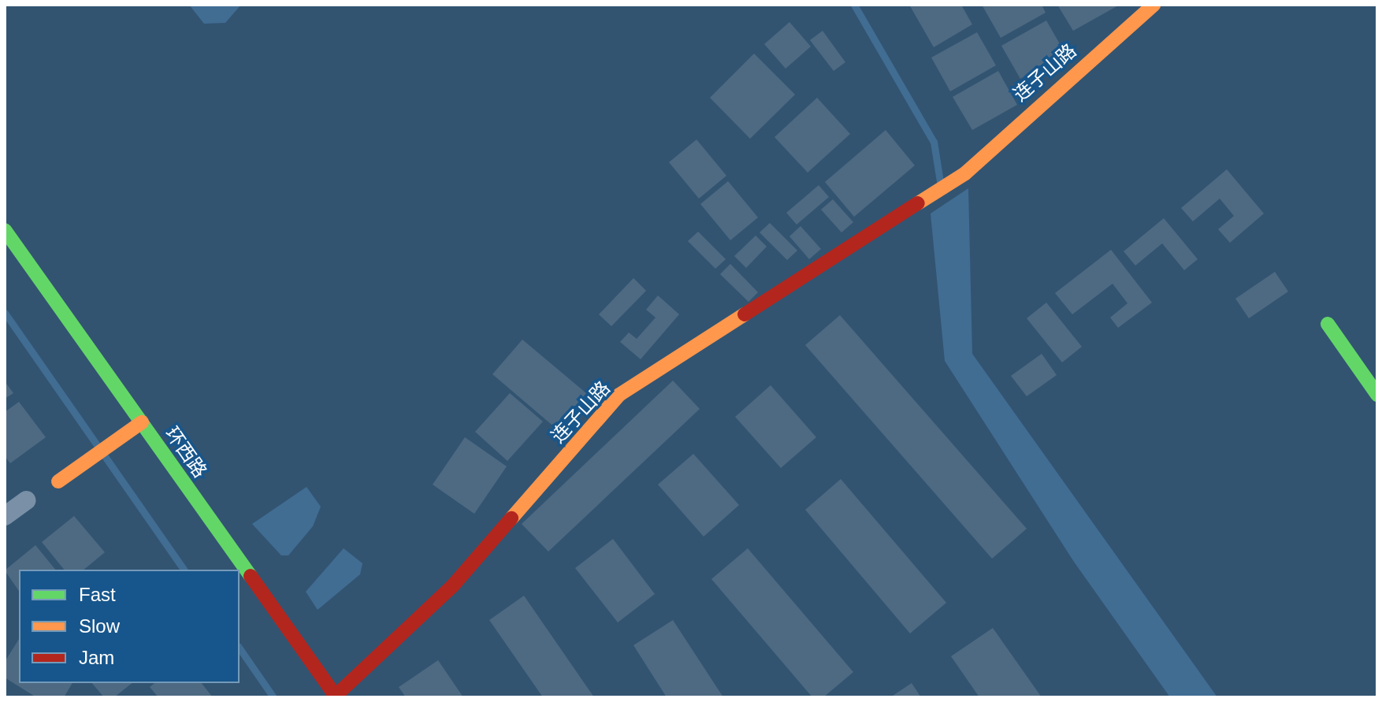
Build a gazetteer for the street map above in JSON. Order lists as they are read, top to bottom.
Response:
{
  "streets": {
    "street": ["连子山路", "环西路"]
  },
  "crossings": [
    ["连子山路", "环西路"]
  ],
  "legend": ["Fast", "Slow", "Jam"]
}
